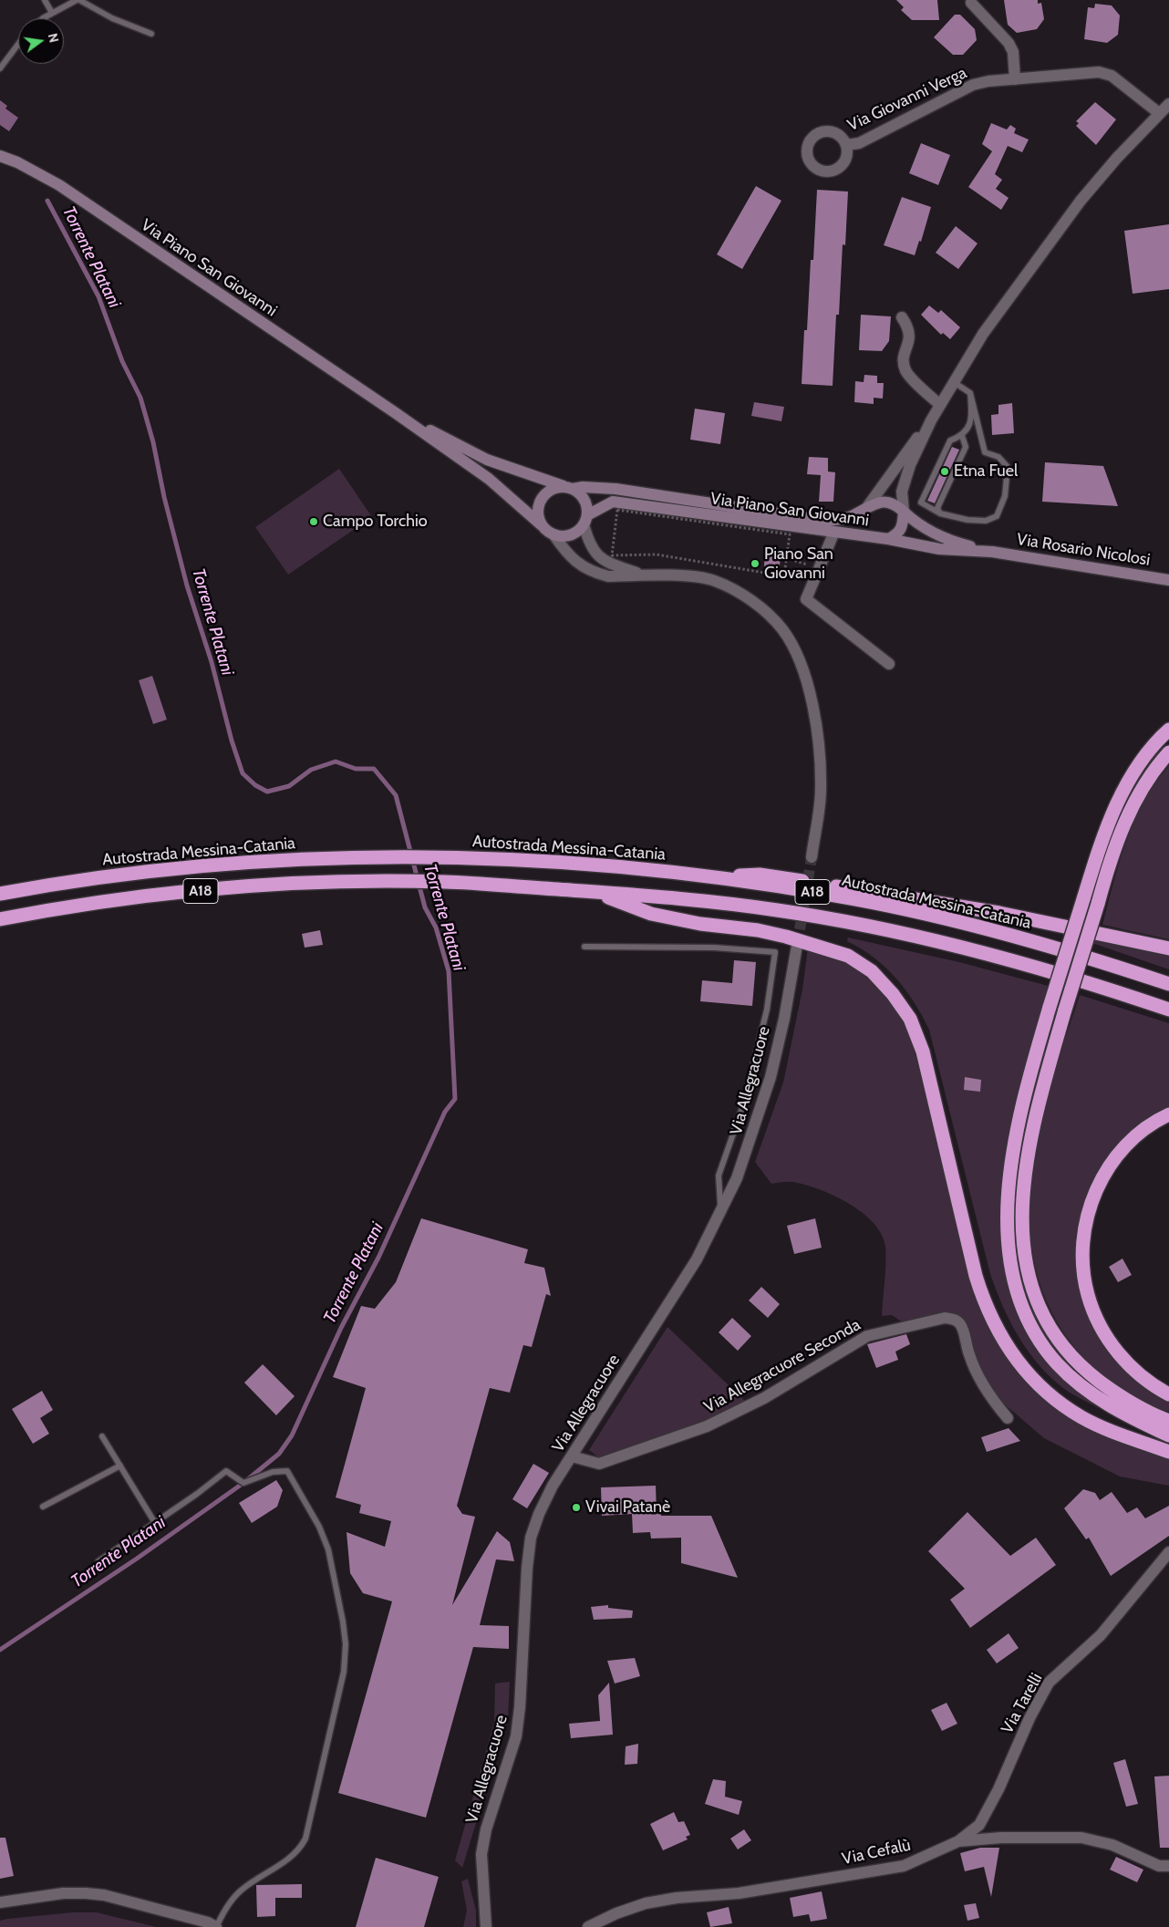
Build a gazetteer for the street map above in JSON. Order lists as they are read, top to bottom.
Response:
{
  "streets": {
    "highway": ["Autostrada Messina-Catania", "A18"],
    "main road": ["Via Piano San Giovanni", "Via Rosario Nicolosi"],
    "street": [
      "Via Giovanni Verga",
      "Via Allegracuore",
      "Via Allegracuore Seconda",
      "Via Tarelli",
      "Via Cefalù"
    ]
  },
  "crossings": [
    ["Via Piano San Giovanni", "Via Rosario Nicolosi"],
    ["Via Allegracuore", "Via Allegracuore Seconda"],
    ["Via Tarelli", "Via Cefalù"]
  ],
  "water": ["Torrente Platani"],
  "places": [
    "Etna Fuel",
    "Campo Torchio",
    "Piano San Giovanni",
    "Vivai Patanè"
  ],
  "north": "right"
}
